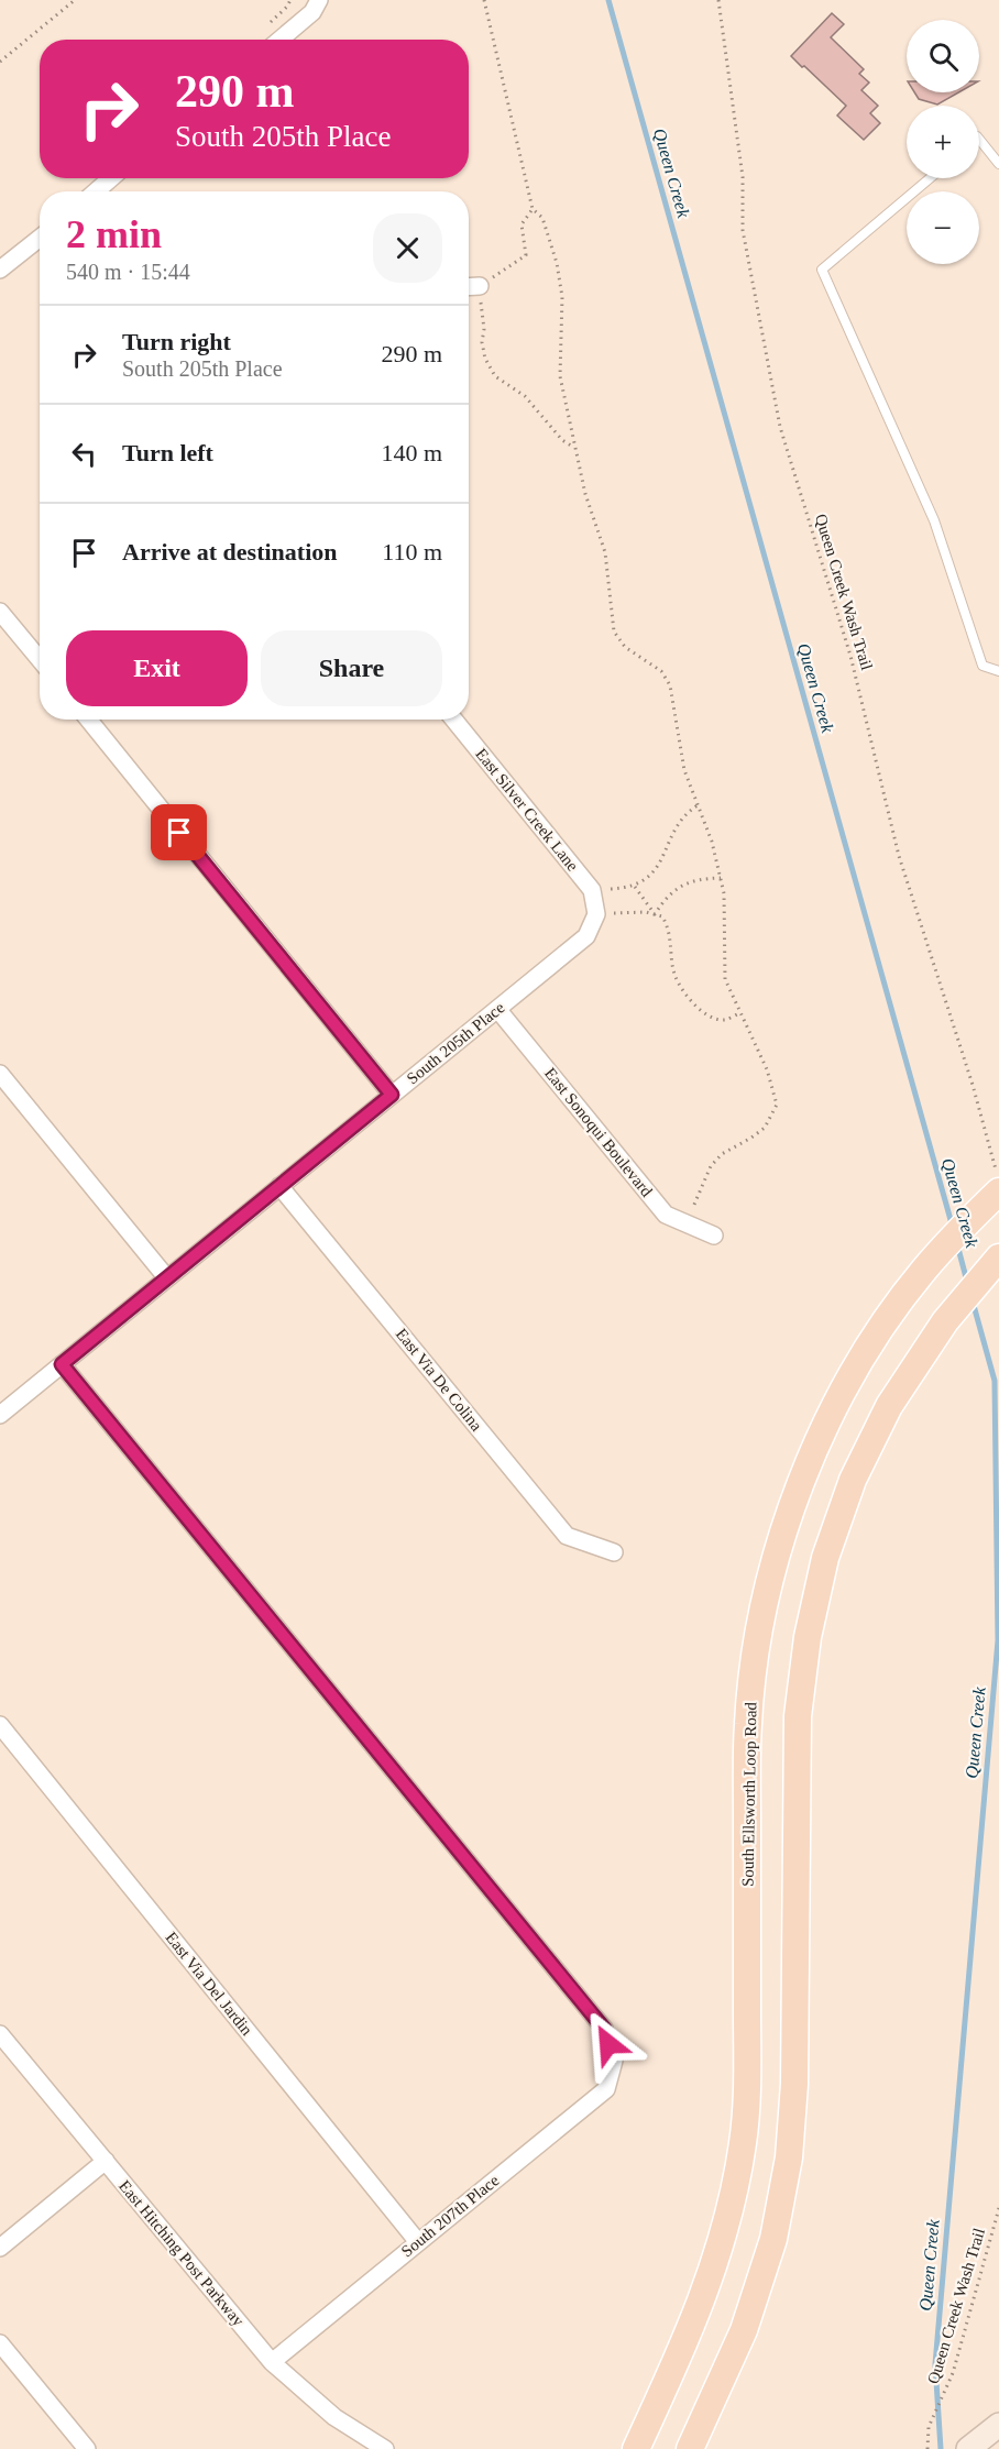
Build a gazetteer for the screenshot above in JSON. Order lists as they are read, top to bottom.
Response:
{
  "streets": {
    "main road": ["South Ellsworth Loop Road"],
    "street": [
      "East Silver Creek Lane",
      "South 205th Place",
      "East Sonoqui Boulevard",
      "East Via De Colina",
      "East Via Del Jardin",
      "South 207th Place",
      "East Hitching Post Parkway"
    ],
    "path": ["Queen Creek Wash Trail"]
  },
  "crossings": [
    ["East Silver Creek Lane", "South 205th Place"],
    ["South 205th Place", "East Sonoqui Boulevard"],
    ["South 205th Place", "East Via De Colina"],
    ["South 205th Place", "South 207th Place"],
    ["East Via Del Jardin", "South 207th Place"],
    ["South 207th Place", "East Hitching Post Parkway"]
  ],
  "water": ["Queen Creek"],
  "page": {
    "map_buttons": ["+", "−"],
    "turn": ["290 m", "South 205th Place"],
    "heading": ["2 min", "540 m · 15:44"],
    "list": [
      {
        "name": "Turn right",
        "note": "South 205th Place",
        "value": "290 m"
      },
      {
        "name": "Turn left",
        "value": "140 m"
      },
      {
        "name": "Arrive at destination",
        "value": "110 m"
      }
    ],
    "buttons": ["Exit", "Share"]
  }
}
